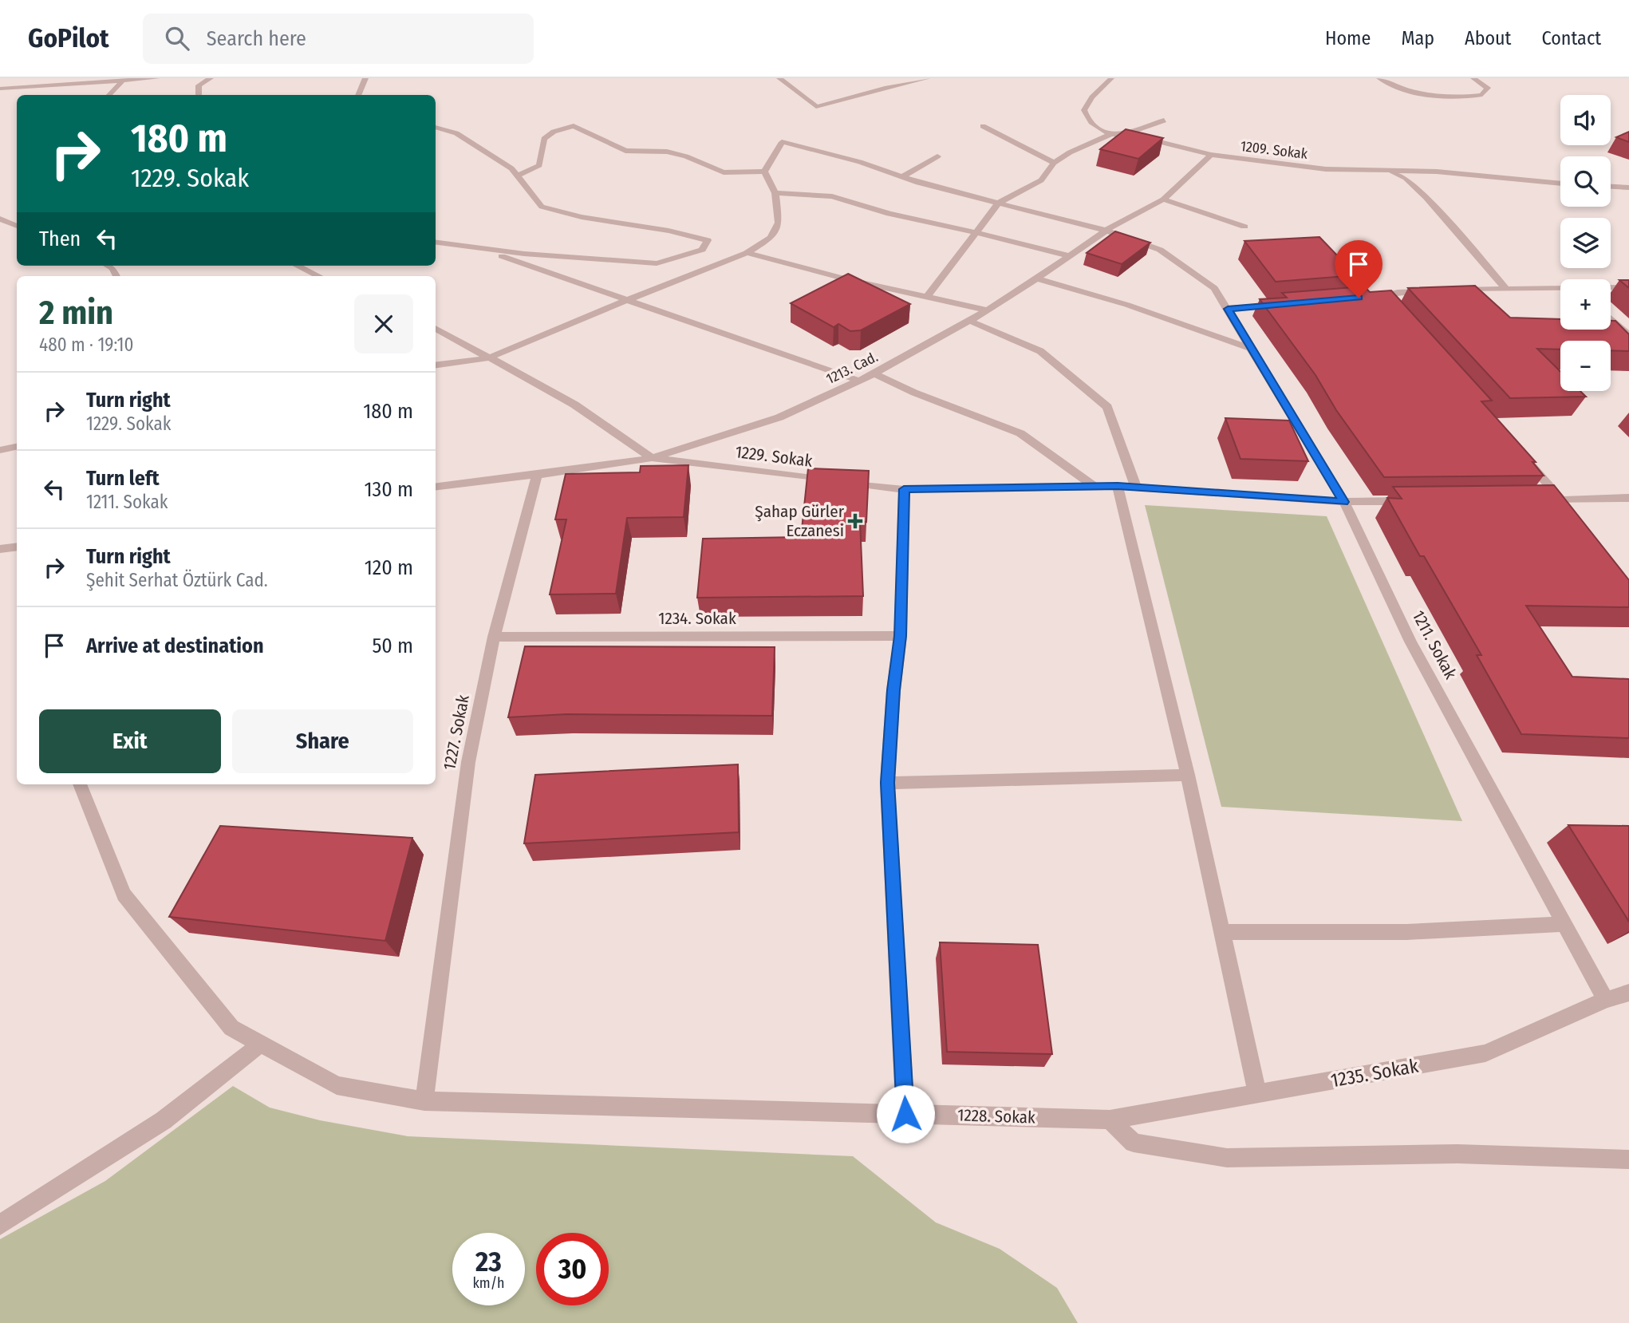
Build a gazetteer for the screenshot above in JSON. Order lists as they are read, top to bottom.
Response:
{
  "streets": {
    "street": [
      "1209. Sokak",
      "1213. Cad.",
      "1229. Sokak",
      "1234. Sokak",
      "1211. Sokak",
      "1227. Sokak",
      "1235. Sokak",
      "1228. Sokak"
    ]
  },
  "crossings": [
    ["1209. Sokak", "1213. Cad."],
    ["1209. Sokak", "1211. Sokak"],
    ["1213. Cad.", "1229. Sokak"],
    ["1213. Cad.", "1211. Sokak"],
    ["1213. Cad.", "1227. Sokak"],
    ["1229. Sokak", "1211. Sokak"],
    ["1234. Sokak", "1227. Sokak"],
    ["1211. Sokak", "1235. Sokak"],
    ["1227. Sokak", "1228. Sokak"],
    ["1235. Sokak", "1228. Sokak"]
  ],
  "places": {
    "health": ["Şahap Gürler Eczanesi"]
  },
  "page": {
    "header": "GoPilot",
    "search": "Search here",
    "nav": [
      "Home",
      "Map",
      "About",
      "Contact"
    ],
    "map_buttons": ["+", "−"],
    "turn": ["180 m", "1229. Sokak"],
    "then": "Then",
    "heading": ["2 min", "480 m · 19:10"],
    "list": [
      {
        "name": "Turn right",
        "note": "1229. Sokak",
        "value": "180 m"
      },
      {
        "name": "Turn left",
        "note": "1211. Sokak",
        "value": "130 m"
      },
      {
        "name": "Turn right",
        "note": "Şehit Serhat Öztürk Cad.",
        "value": "120 m"
      },
      {
        "name": "Arrive at destination",
        "value": "50 m"
      }
    ],
    "buttons": ["Exit", "Share"],
    "speed": "23 km/h",
    "limit": "30"
  }
}
